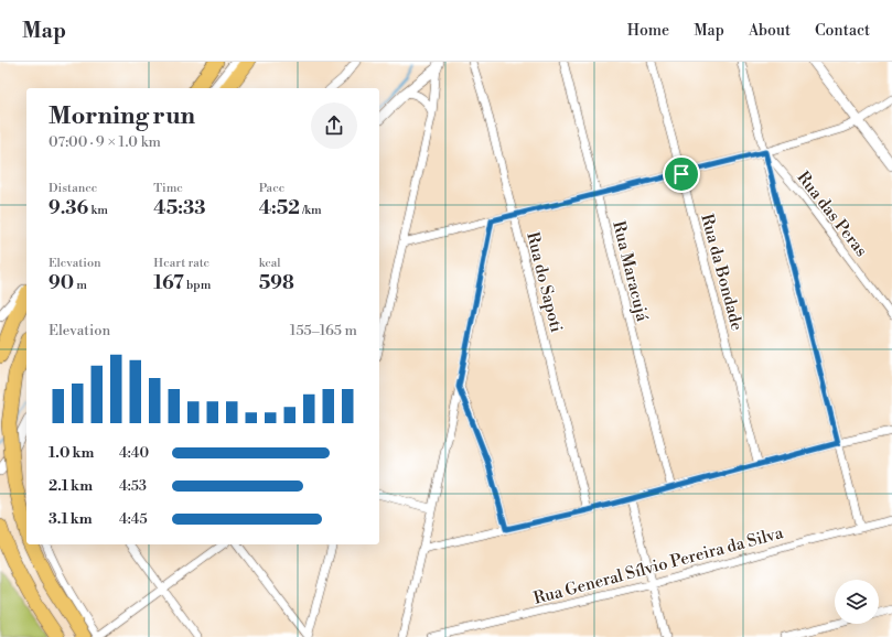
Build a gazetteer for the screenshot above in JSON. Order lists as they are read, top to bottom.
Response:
{
  "streets": {
    "street": [
      "Rua das Peras",
      "Rua Maracujá",
      "Rua da Bondade",
      "Rua do Sapoti",
      "Rua General Sílvio Pereira da Silva"
    ]
  },
  "page": {
    "header": "Map",
    "nav": [
      "Home",
      "Map",
      "About",
      "Contact"
    ],
    "heading": ["Morning run", "07:00 · 9 × 1.0 km"],
    "stats": [
      ["Distance", "9.36 km"],
      ["Time", "45:33"],
      ["Pace", "4:52 /km"],
      ["Elevation", "90 m"],
      ["Heart rate", "167 bpm"],
      ["kcal", "598"]
    ],
    "chart": ["Elevation", "155–165 m"],
    "list": [
      {
        "name": "1.0 km",
        "note": "4:40"
      },
      {
        "name": "2.1 km",
        "note": "4:53"
      },
      {
        "name": "3.1 km",
        "note": "4:45"
      }
    ]
  }
}
